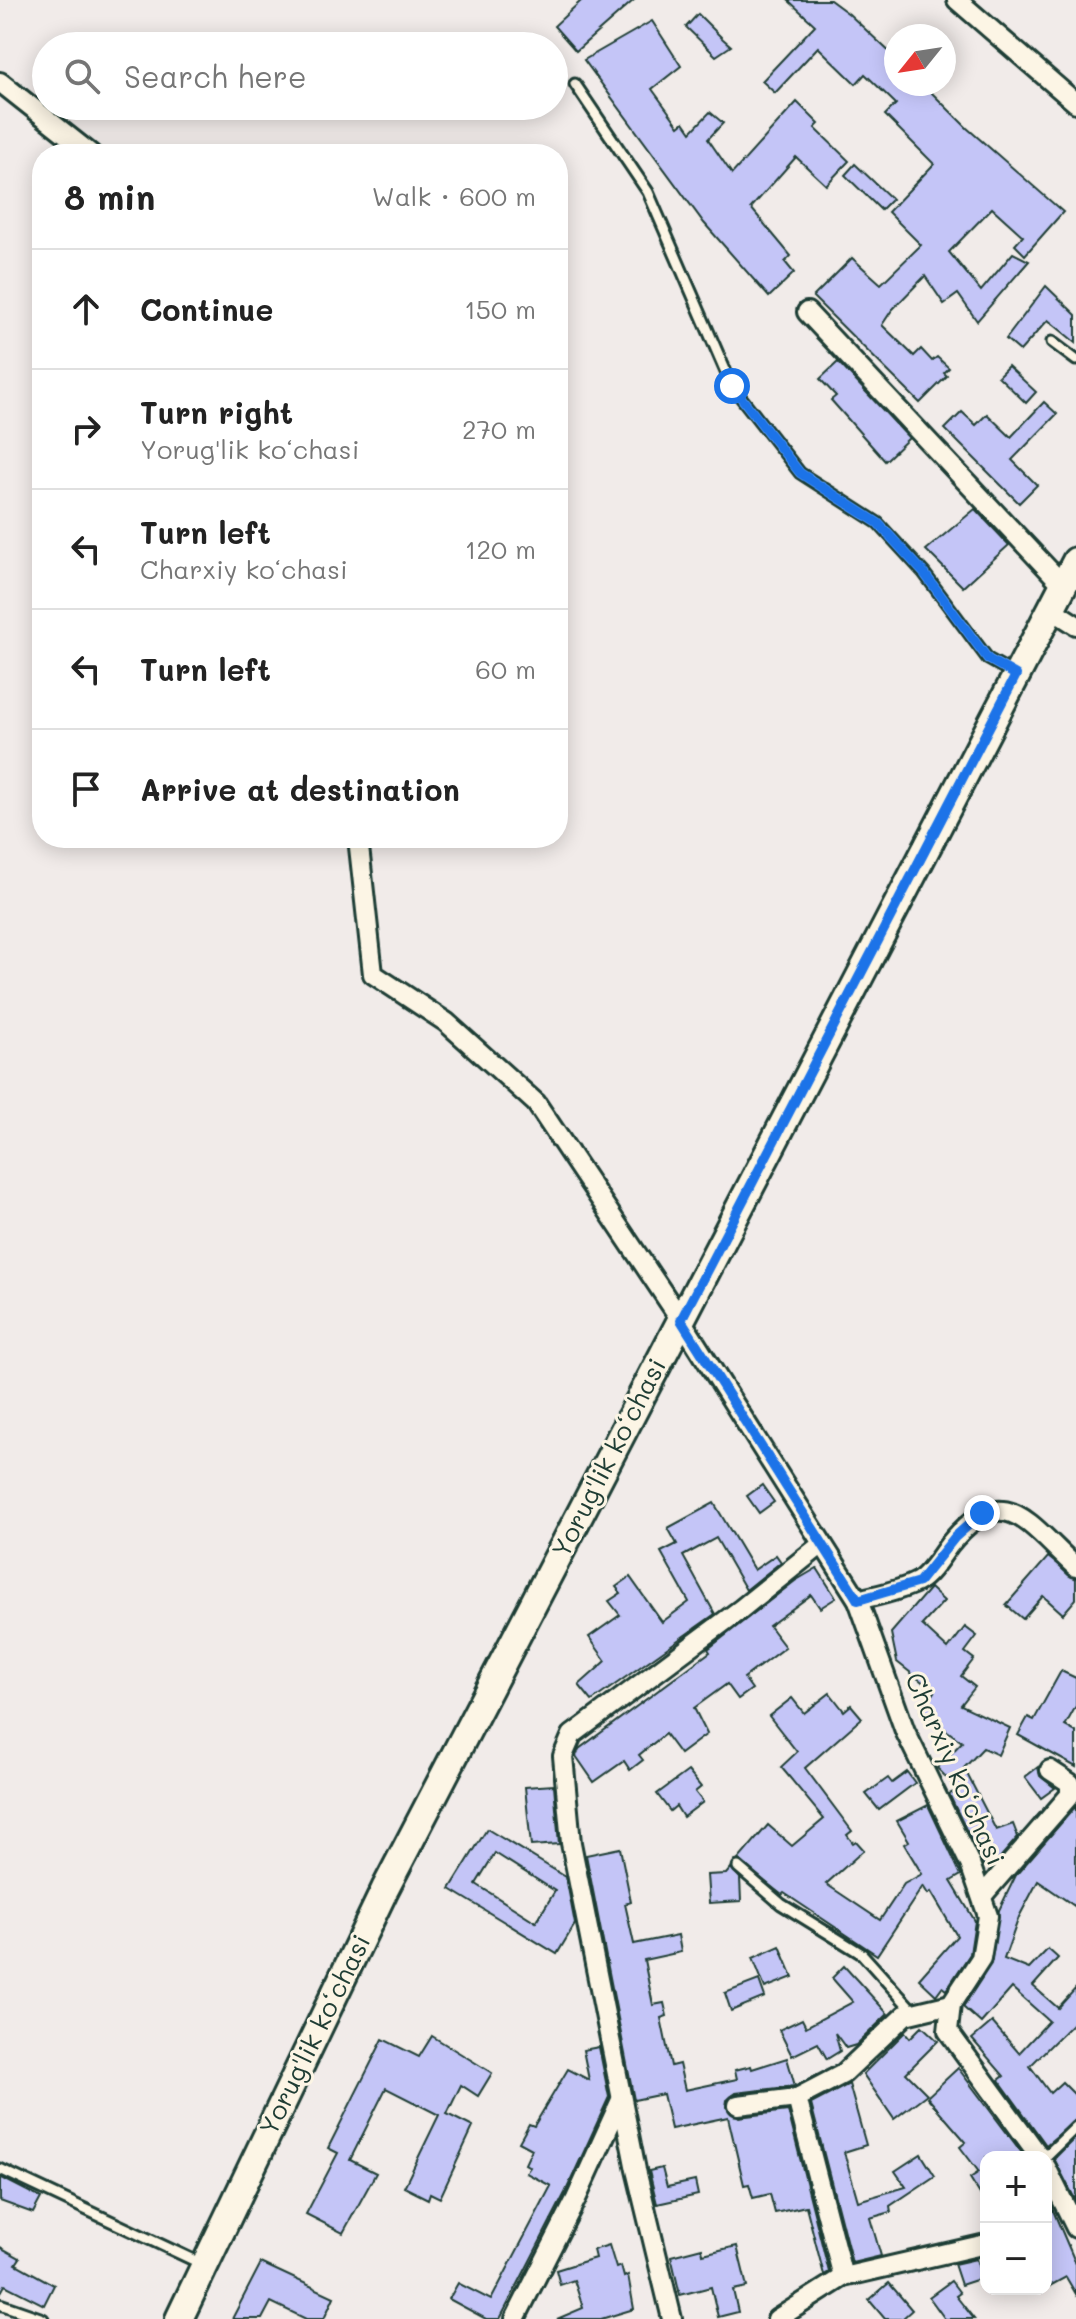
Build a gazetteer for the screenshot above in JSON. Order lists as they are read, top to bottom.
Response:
{
  "streets": {
    "main road": ["Yorug'lik koʻchasi"],
    "street": ["Charxiy koʻchasi"]
  },
  "crossings": [
    ["Yorug'lik koʻchasi", "Charxiy koʻchasi"]
  ],
  "north": "bottom left",
  "page": {
    "search": "Search here",
    "heading": ["8 min", "Walk · 600 m"],
    "list": [
      ["Continue", "150 m"],
      ["Turn right", "Yorug'lik koʻchasi", "270 m"],
      ["Turn left", "Charxiy koʻchasi", "120 m"],
      ["Turn left", "60 m"],
      "Arrive at destination"
    ],
    "map_buttons": ["+", "−"]
  }
}
